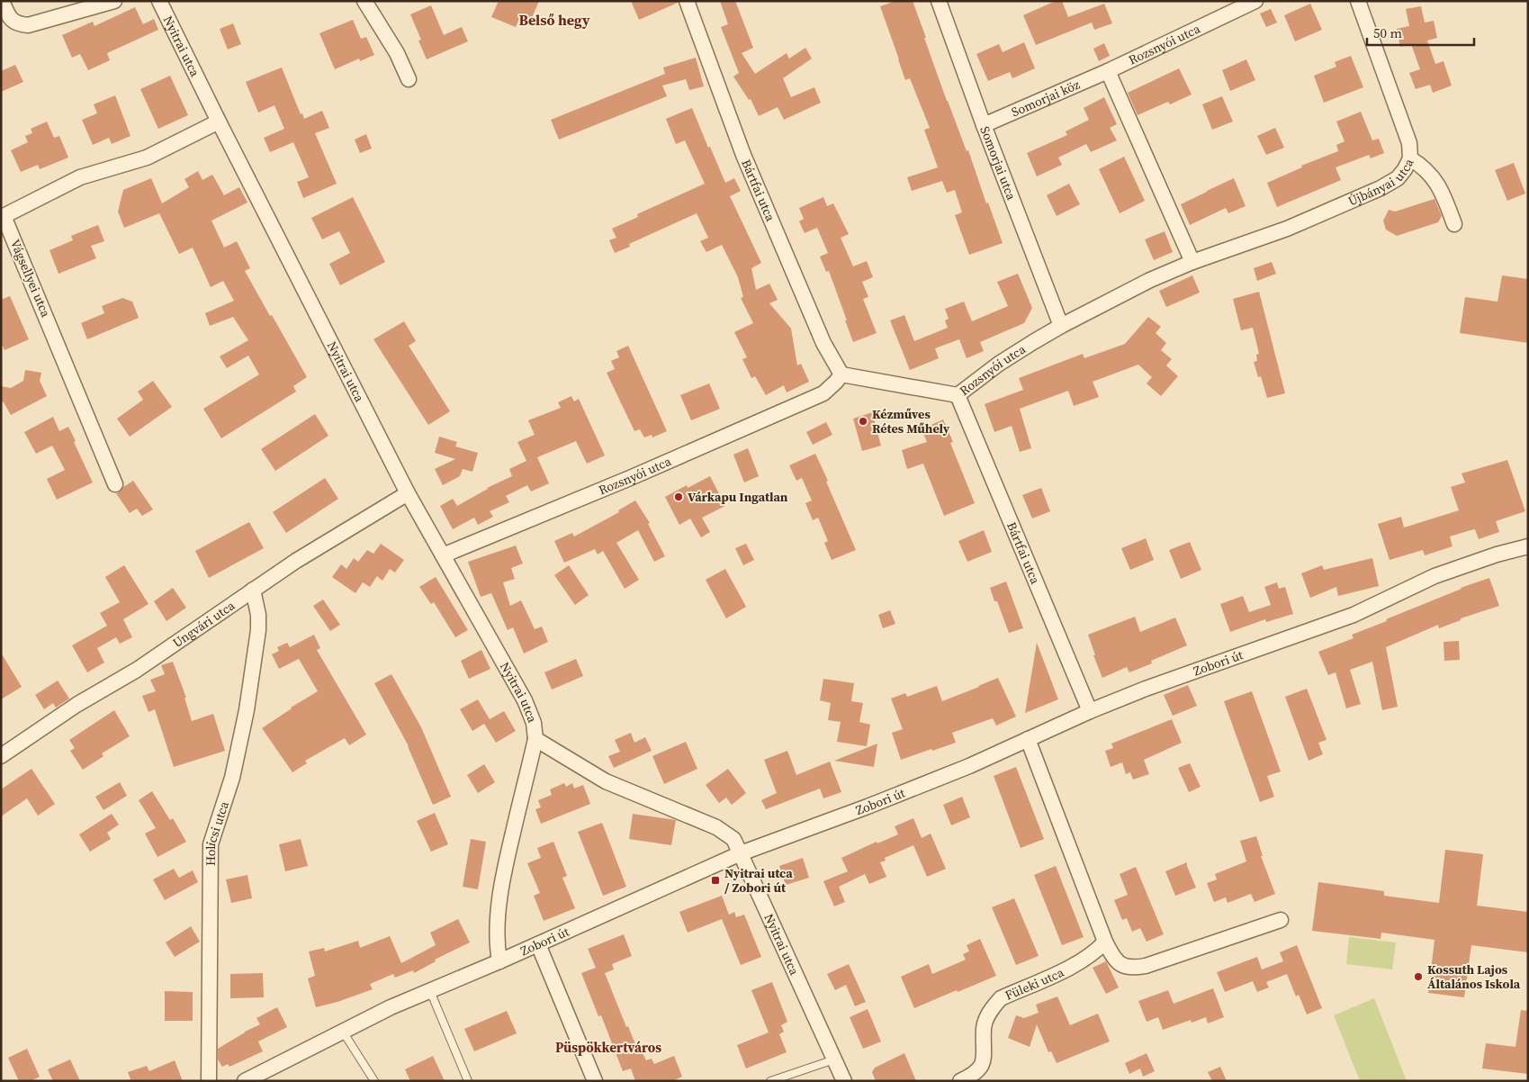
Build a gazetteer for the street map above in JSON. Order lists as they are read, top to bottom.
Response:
{
  "streets": {
    "street": [
      "Rozsnyói utca",
      "Nyitrai utca",
      "Somorjai köz",
      "Somorjai utca",
      "Újbányai utca",
      "Bártfai utca",
      "Vágsellyei utca",
      "Ungvári utca",
      "Zobori út",
      "Holicsi utca",
      "Füleki utca"
    ]
  },
  "crossings": [
    ["Rozsnyói utca", "Nyitrai utca"],
    ["Rozsnyói utca", "Somorjai köz"],
    ["Rozsnyói utca", "Somorjai utca"],
    ["Rozsnyói utca", "Újbányai utca"],
    ["Rozsnyói utca", "Bártfai utca"],
    ["Nyitrai utca", "Vágsellyei utca"],
    ["Nyitrai utca", "Ungvári utca"],
    ["Nyitrai utca", "Zobori út"],
    ["Somorjai köz", "Somorjai utca"],
    ["Bártfai utca", "Zobori út"],
    ["Ungvári utca", "Holicsi utca"]
  ],
  "districts": ["Belső hegy", "Püspökkertváros"],
  "places": {
    "other": ["Kézműves Rétes Műhely", "Várkapu Ingatlan", "Kossuth Lajos Általános Iskola"],
    "transit": ["Nyitrai utca / Zobori út"]
  },
  "scale_bar": "50 m"
}
